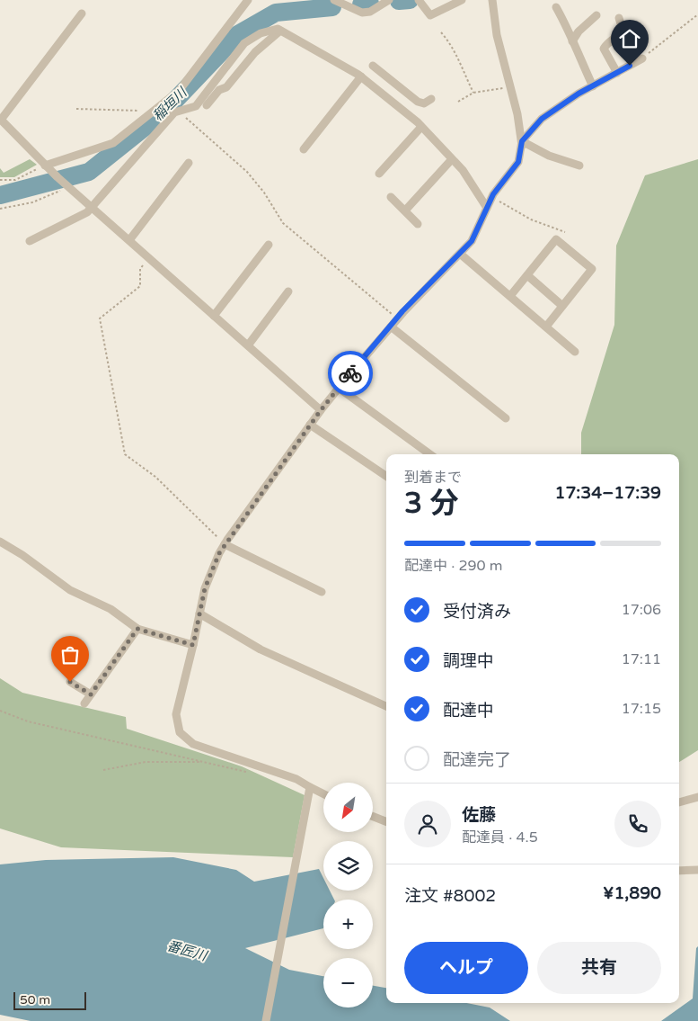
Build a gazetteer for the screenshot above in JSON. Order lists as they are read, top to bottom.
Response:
{
  "water": ["稲垣川", "番匠川"],
  "scale_bar": "50 m",
  "north": "bottom left",
  "page": {
    "heading": ["3 分", "到着まで", "17:34–17:39"],
    "panel": [
      "佐藤",
      "配達員 · 4.5",
      "注文 #8002",
      "¥1,890"
    ],
    "bar": "配達中 · 290 m",
    "list": [
      ["受付済み", "17:06"],
      ["調理中", "17:11"],
      ["配達中", "17:15"],
      "配達完了"
    ],
    "map_buttons": ["+", "−"],
    "buttons": ["ヘルプ", "共有"],
    "scale": "50 m"
  }
}
